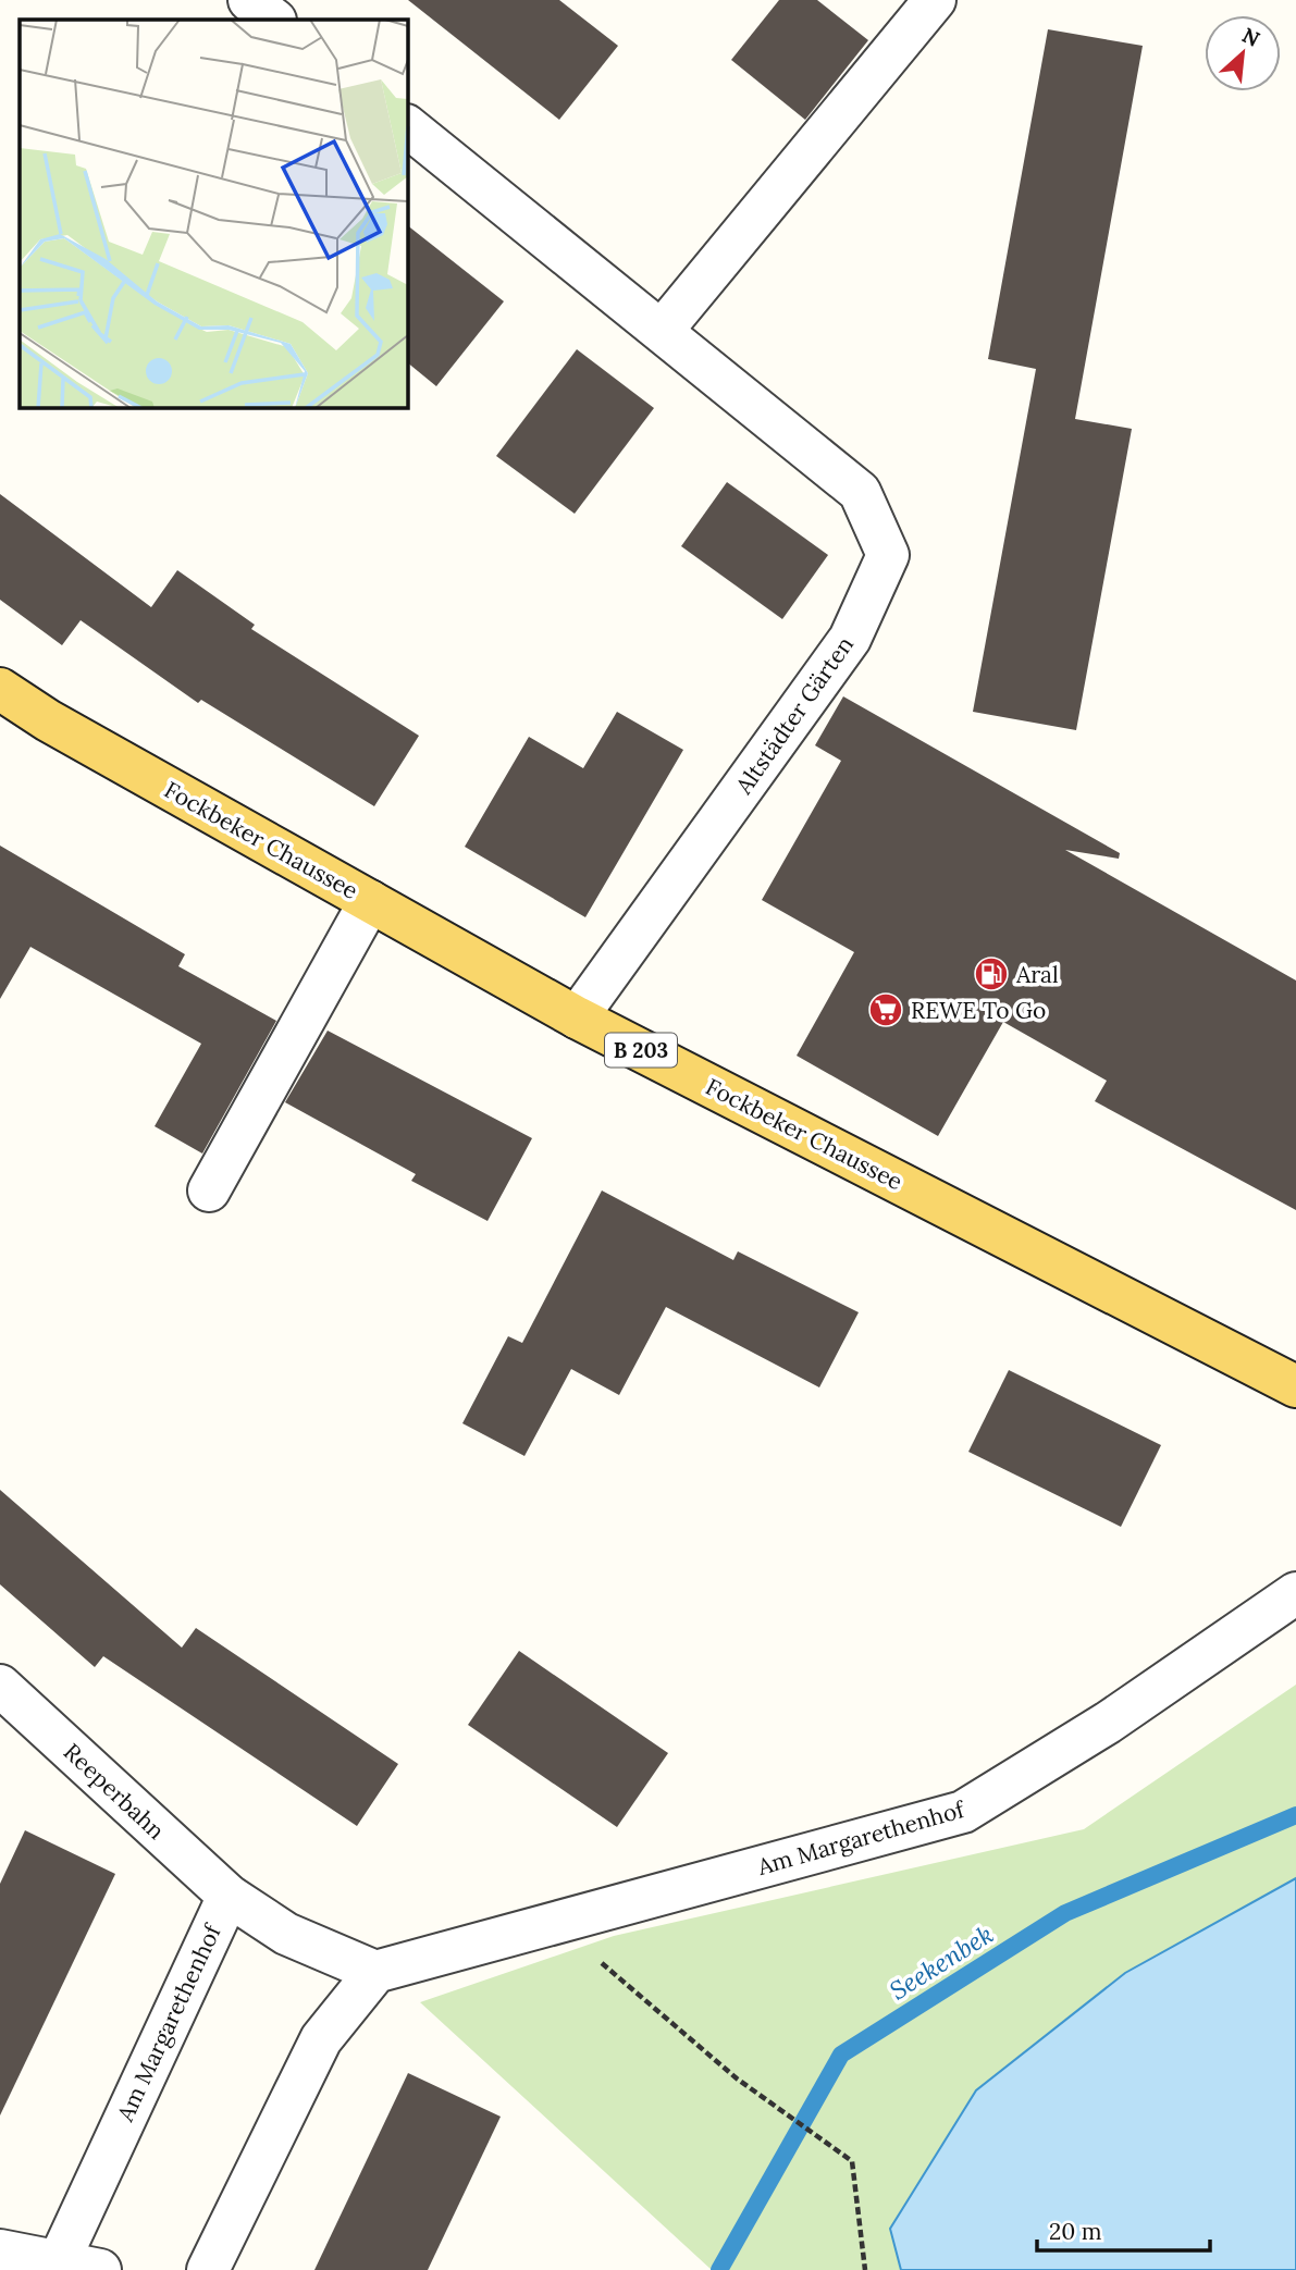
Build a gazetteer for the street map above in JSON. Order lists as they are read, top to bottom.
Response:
{
  "streets": {
    "main road": ["Fockbeker Chaussee", "B 203"],
    "street": ["Altstädter Gärten", "Reeperbahn", "Am Margarethenhof"]
  },
  "crossings": [
    ["Altstädter Gärten", "Fockbeker Chaussee"],
    ["Reeperbahn", "Am Margarethenhof"]
  ],
  "water": ["Seekenbek"],
  "places": {
    "fuel station": ["Aral"],
    "supermarket": ["REWE To Go"]
  },
  "scale_bar": "20 m",
  "north": "top right"
}
